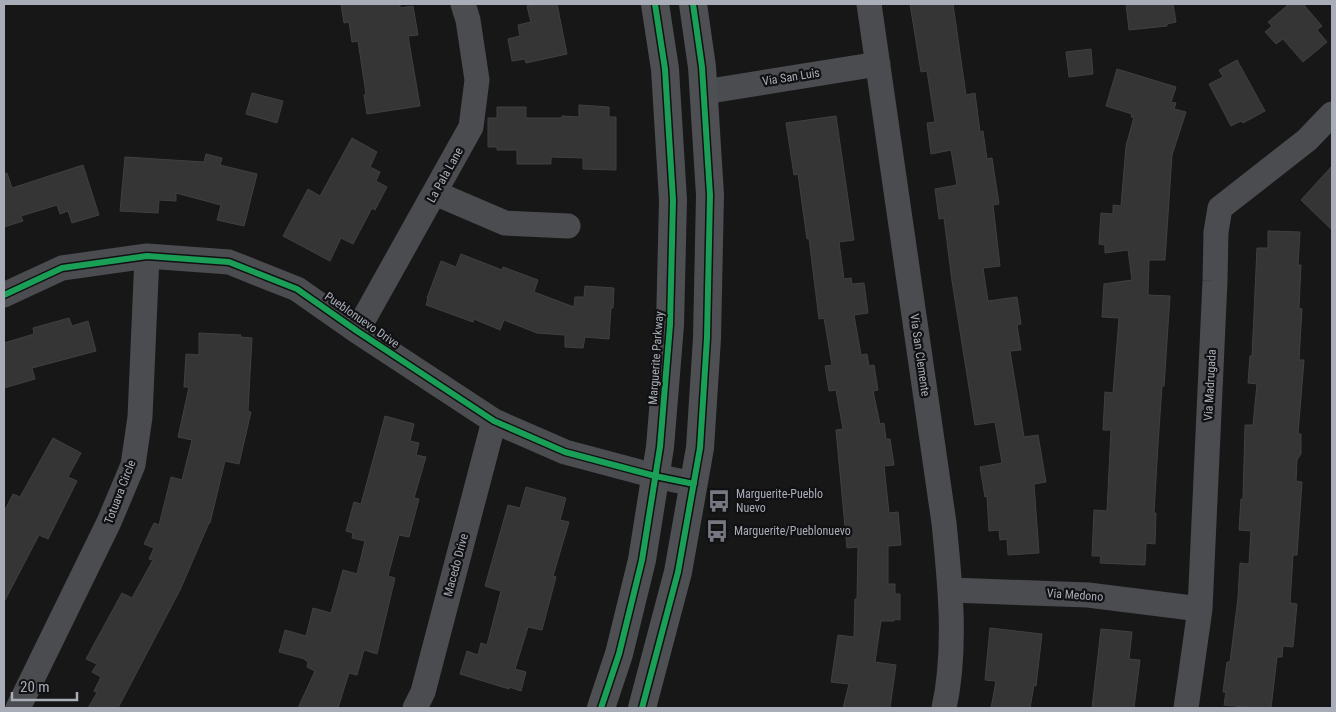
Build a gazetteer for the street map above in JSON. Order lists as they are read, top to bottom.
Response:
{
  "streets": {
    "main road": ["Marguerite Parkway"],
    "street": [
      "Via San Luis",
      "La Pala Lane",
      "Pueblonuevo Drive",
      "Via San Clemente",
      "Via Madrugada",
      "Totuava Circle",
      "Macedo Drive",
      "Via Medono"
    ]
  },
  "crossings": [
    ["Via San Luis", "Via San Clemente"],
    ["La Pala Lane", "Pueblonuevo Drive"],
    ["Pueblonuevo Drive", "Marguerite Parkway"],
    ["Pueblonuevo Drive", "Totuava Circle"],
    ["Pueblonuevo Drive", "Macedo Drive"],
    ["Via San Clemente", "Via Medono"],
    ["Via Madrugada", "Via Medono"]
  ],
  "places": {
    "bus stop": ["Marguerite-Pueblo Nuevo", "Marguerite/Pueblonuevo"]
  },
  "scale_bar": "20 m"
}
